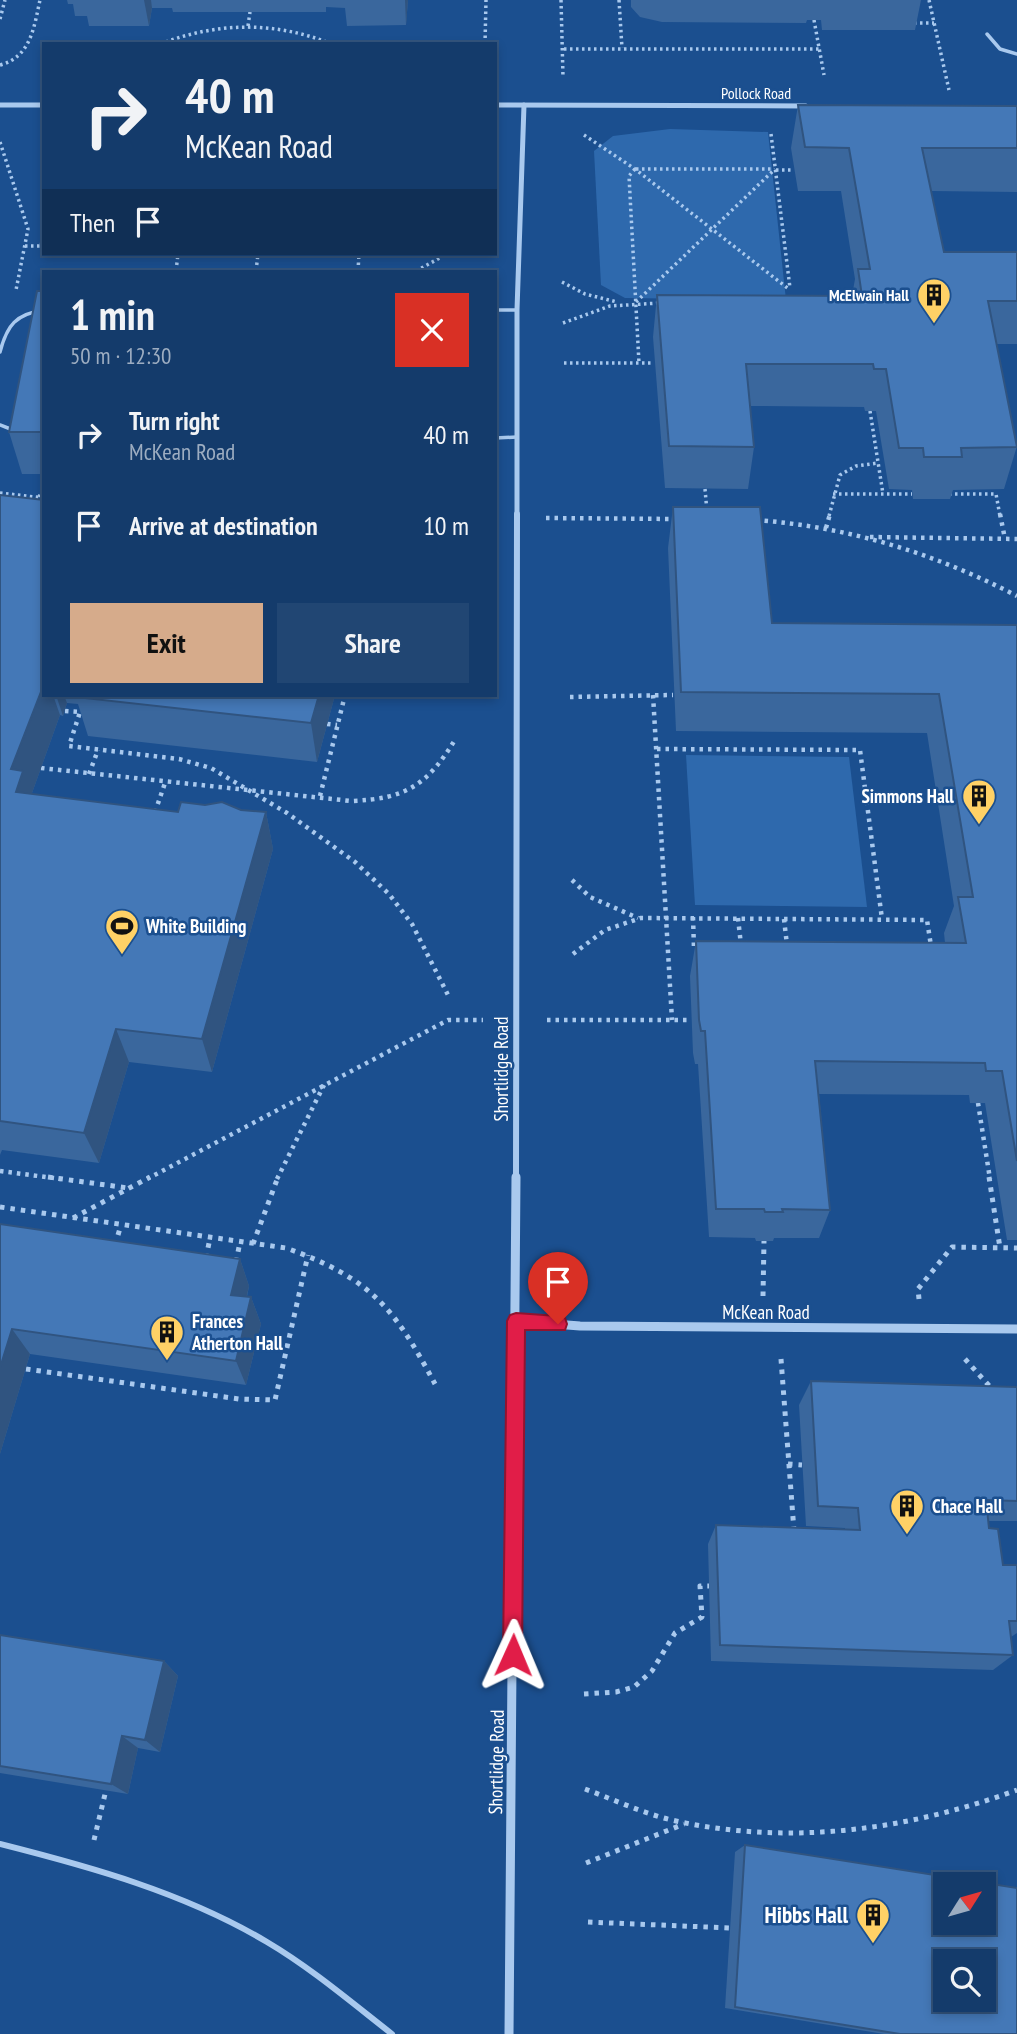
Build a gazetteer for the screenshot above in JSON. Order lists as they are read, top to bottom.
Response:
{
  "streets": {
    "street": ["Pollock Road", "Shortlidge Road", "McKean Road"]
  },
  "crossings": [
    ["Pollock Road", "Shortlidge Road"],
    ["Shortlidge Road", "McKean Road"]
  ],
  "places": {
    "building": [
      "McElwain Hall",
      "Simmons Hall",
      "Frances Atherton Hall",
      "Chace Hall",
      "Hibbs Hall"
    ],
    "sports": ["White Building"]
  },
  "north": "top right",
  "page": {
    "turn": ["40 m", "McKean Road"],
    "then": "Then",
    "heading": ["1 min", "50 m · 12:30"],
    "list": [
      {
        "name": "Turn right",
        "note": "McKean Road",
        "value": "40 m"
      },
      {
        "name": "Arrive at destination",
        "value": "10 m"
      }
    ],
    "buttons": ["Exit", "Share"]
  }
}
